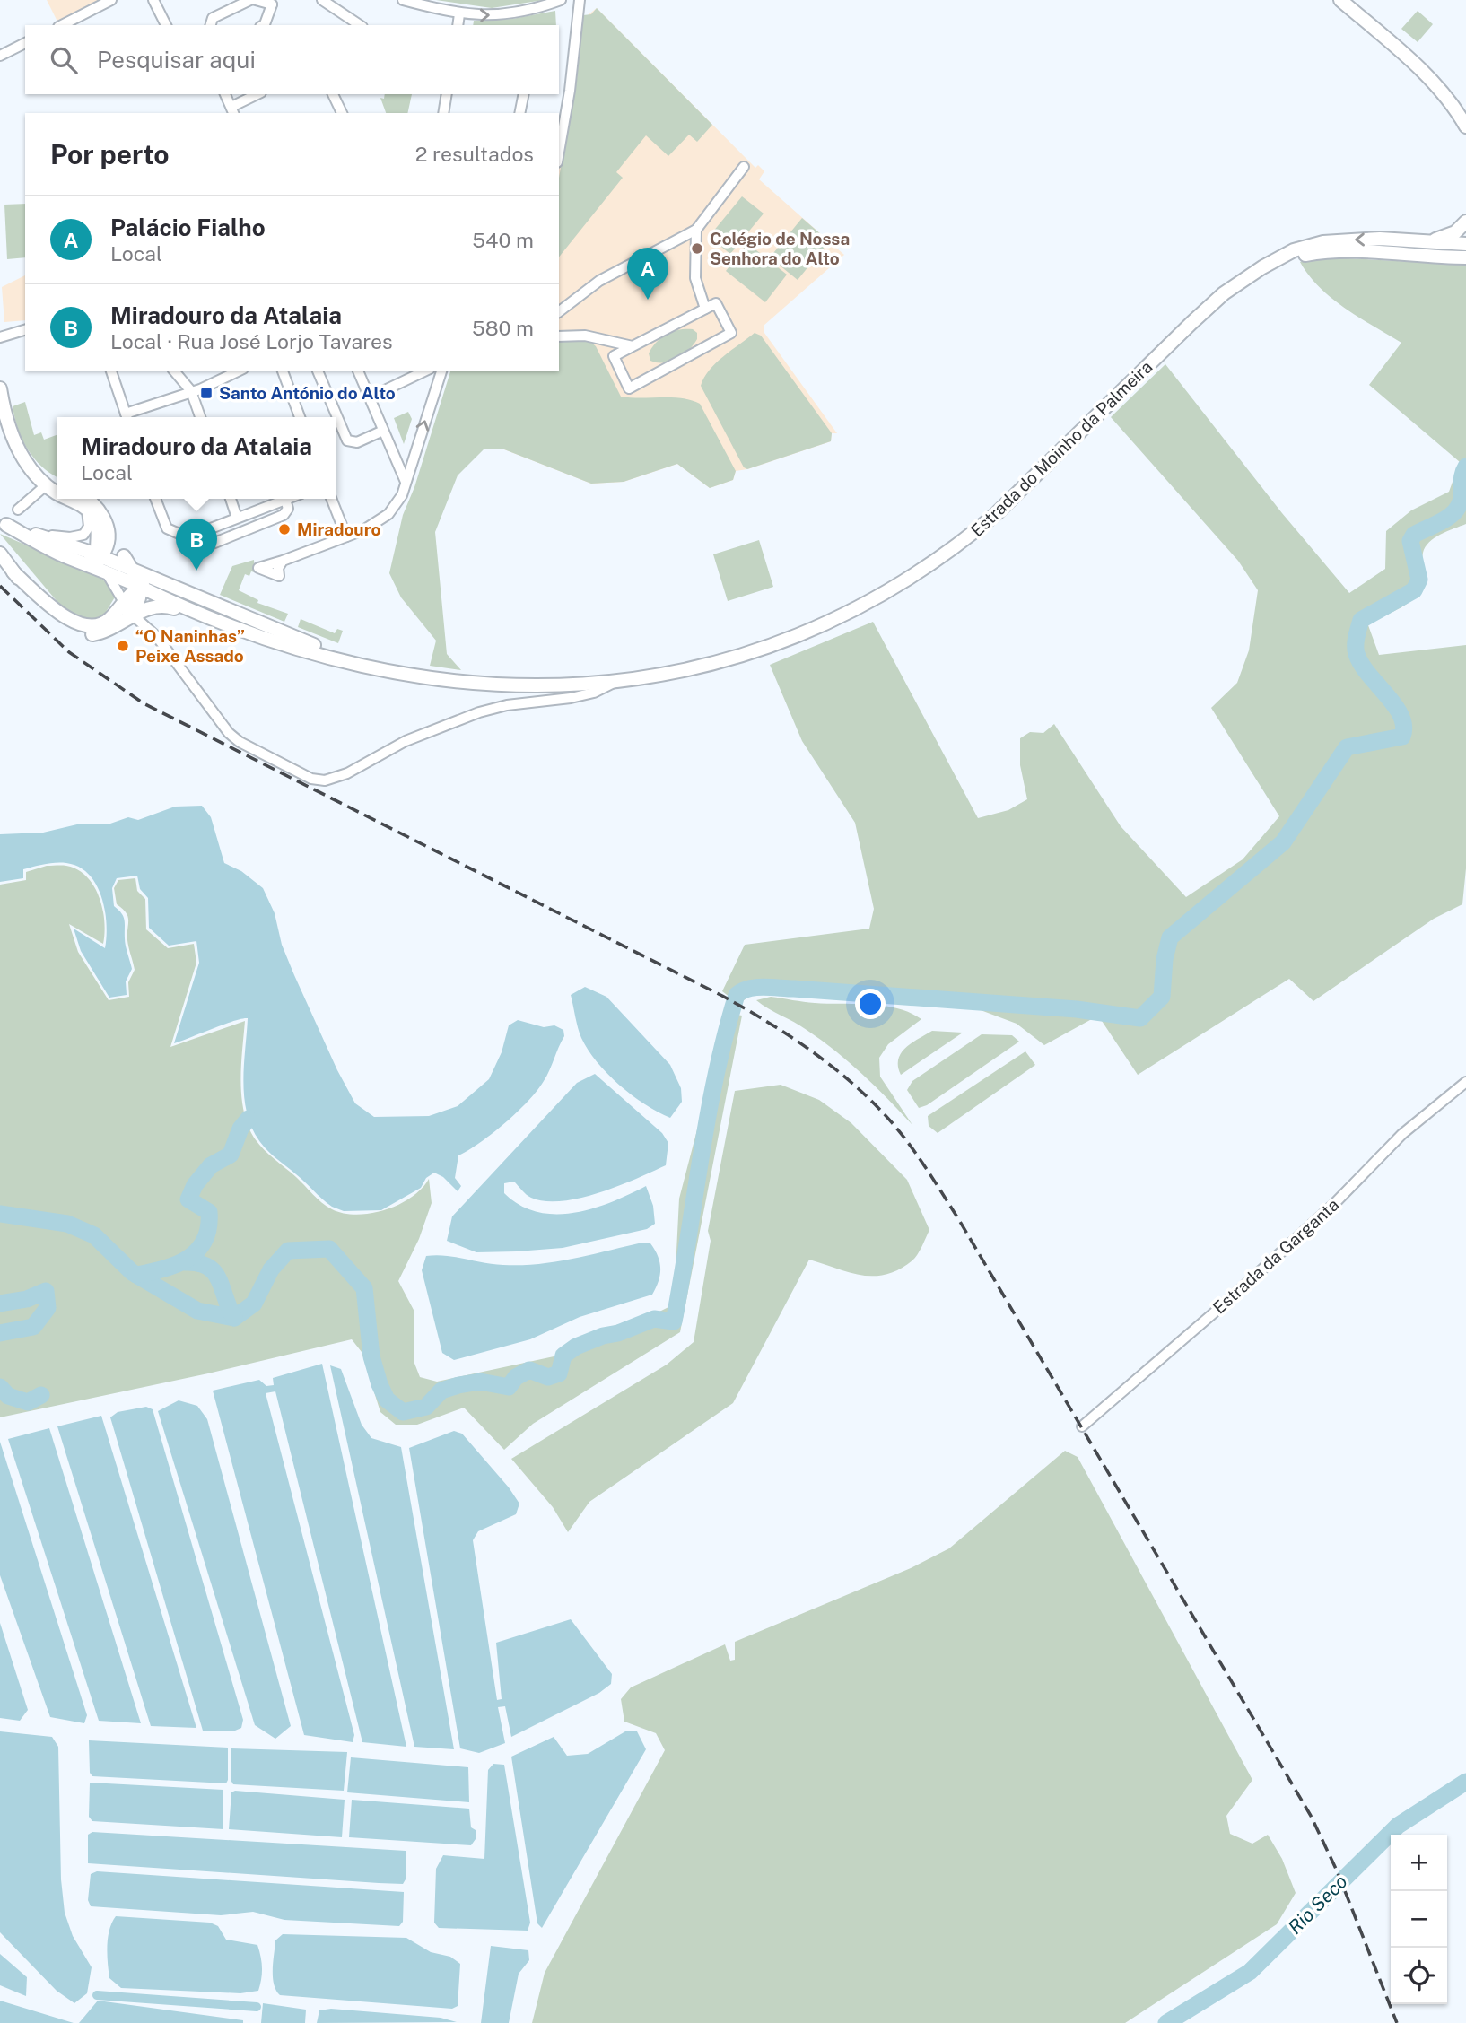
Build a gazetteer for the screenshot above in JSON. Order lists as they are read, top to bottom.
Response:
{
  "streets": {
    "main road": ["Estrada do Moinho da Palmeira"],
    "street": ["Estrada da Garganta"]
  },
  "water": ["Rio Seco"],
  "places": {
    "other": ["Colégio de Nossa Senhora do Alto", "Miradouro", "“O Naninhas” Peixe Assado"],
    "transit": ["Santo António do Alto"]
  },
  "page": {
    "search": "Pesquisar aqui",
    "heading": ["Por perto", "2 resultados"],
    "list": [
      {
        "mark": "A",
        "name": "Palácio Fialho",
        "note": "Local",
        "value": "540 m"
      },
      {
        "mark": "B",
        "name": "Miradouro da Atalaia",
        "note": "Local · Rua José Lorjo Tavares",
        "value": "580 m"
      }
    ],
    "pins": ["A", "B"],
    "popup": ["Miradouro da Atalaia", "Local"],
    "map_buttons": ["+", "−"]
  }
}
